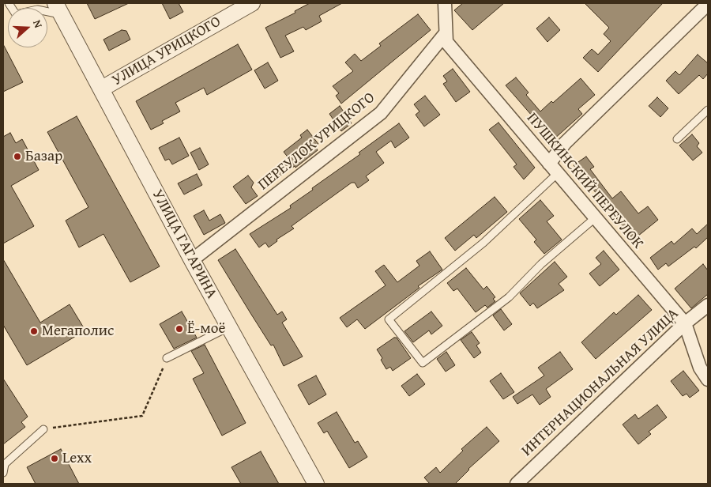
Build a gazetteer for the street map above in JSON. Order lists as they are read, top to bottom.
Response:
{
  "streets": {
    "street": [
      "УЛИЦА УРИЦКОГО",
      "ПЕРЕУЛОК УРИЦКОГО",
      "ПУШКИНСКИЙ ПЕРЕУЛОК",
      "УЛИЦА ГАГАРИНА",
      "ИНТЕРНАЦИОНАЛЬНАЯ УЛИЦА"
    ]
  },
  "crossings": [
    ["УЛИЦА УРИЦКОГО", "УЛИЦА ГАГАРИНА"],
    ["ПЕРЕУЛОК УРИЦКОГО", "ПУШКИНСКИЙ ПЕРЕУЛОК"],
    ["ПЕРЕУЛОК УРИЦКОГО", "УЛИЦА ГАГАРИНА"],
    ["ПУШКИНСКИЙ ПЕРЕУЛОК", "ИНТЕРНАЦИОНАЛЬНАЯ УЛИЦА"]
  ],
  "places": [
    "Базар",
    "Ё-моё",
    "Мегаполис",
    "Lexx"
  ],
  "north": "right"
}
